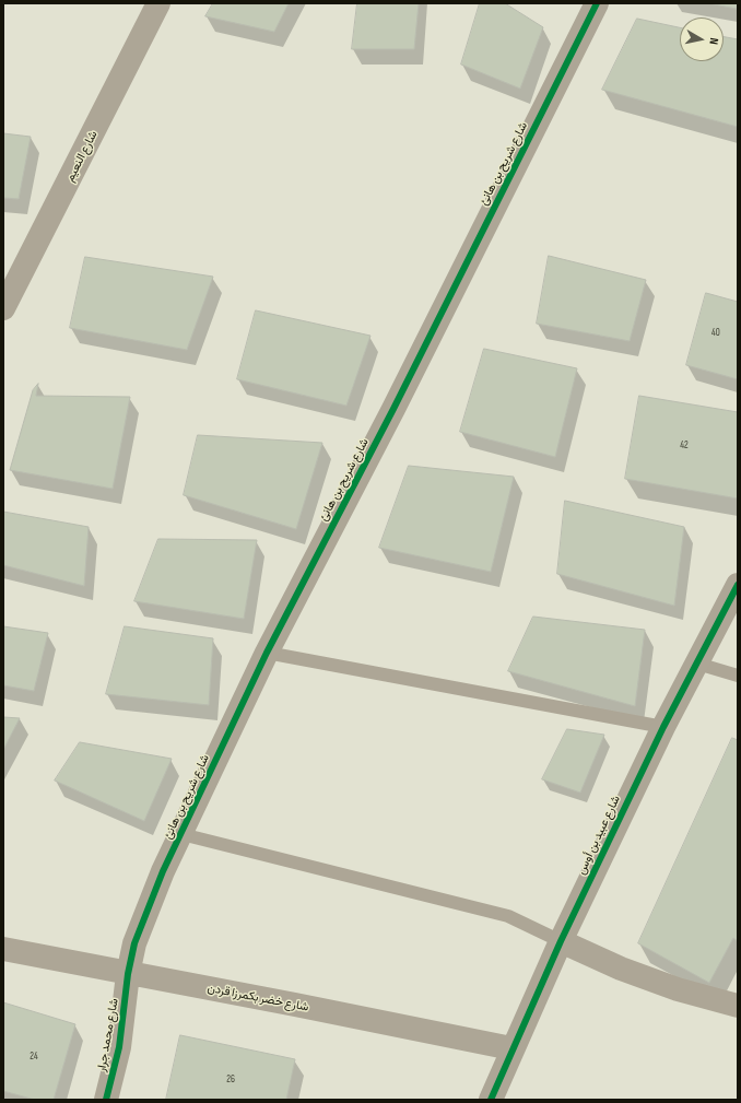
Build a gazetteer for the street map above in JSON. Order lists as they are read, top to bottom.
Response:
{
  "streets": {
    "street": [
      "شارع النعيم",
      "شارع شريح بن هانئ",
      "شارع عبيد بن أوس",
      "شارع خضر بكمرزا قردن",
      "شارع محمد جرار"
    ]
  },
  "crossings": [
    ["شارع شريح بن هانئ", "شارع خضر بكمرزا قردن"],
    ["شارع شريح بن هانئ", "شارع محمد جرار"],
    ["شارع عبيد بن أوس", "شارع خضر بكمرزا قردن"],
    ["شارع خضر بكمرزا قردن", "شارع محمد جرار"]
  ],
  "house_numbers": [
    "40",
    "42",
    "24",
    "26"
  ],
  "north": "right"
}
